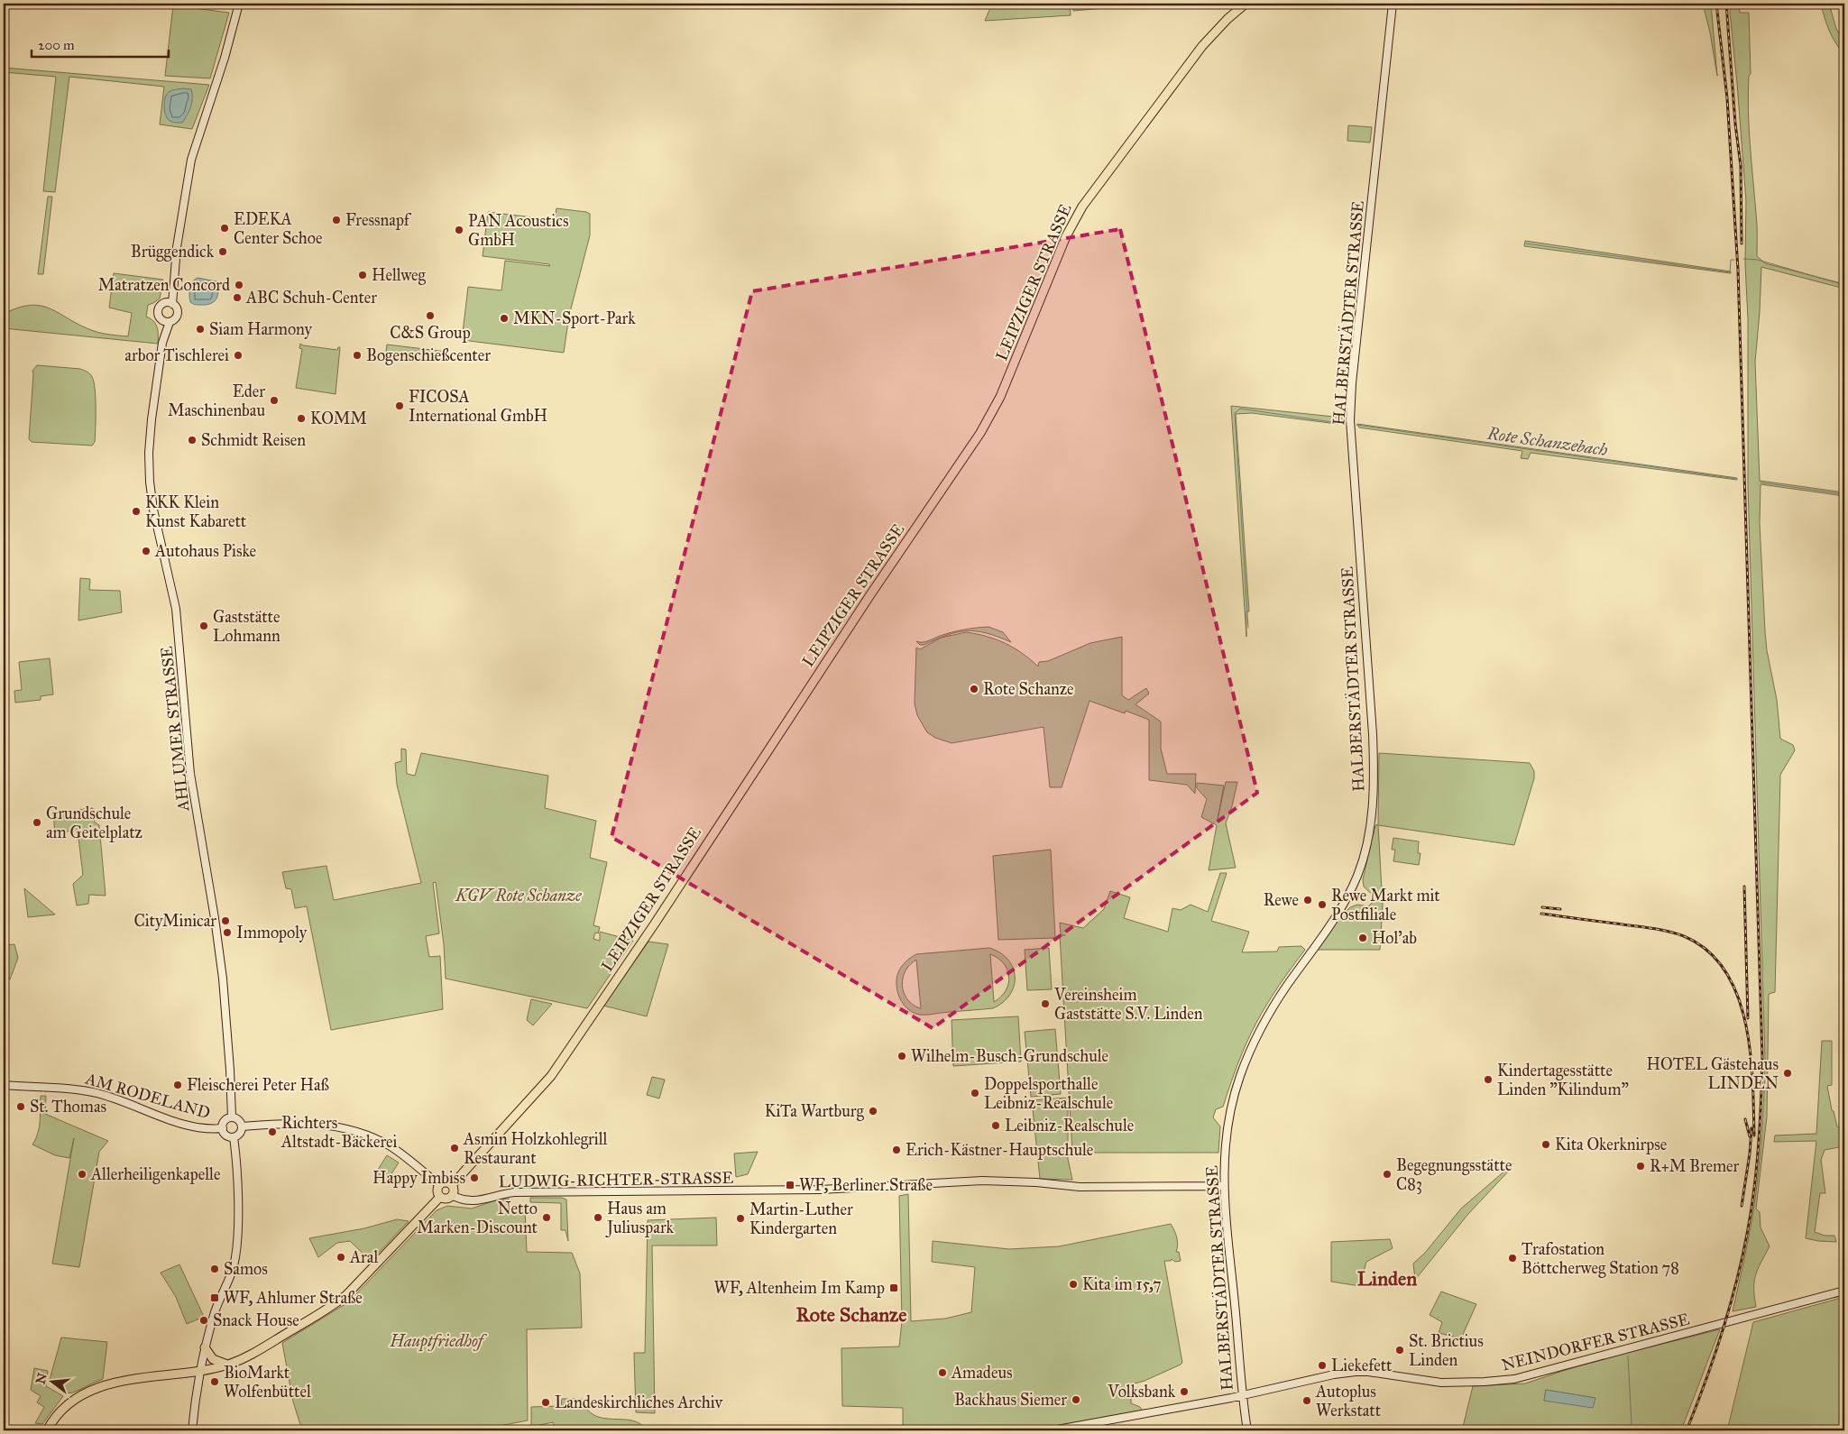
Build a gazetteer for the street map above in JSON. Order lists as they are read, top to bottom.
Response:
{
  "streets": {
    "main road": [
      "LEIPZIGER STRASSE",
      "HALBERSTÄDTER STRASSE",
      "AHLUMER STRASSE",
      "AM RODELAND",
      "LUDWIG-RICHTER-STRASSE",
      "NEINDORFER STRASSE"
    ]
  },
  "crossings": [
    ["LEIPZIGER STRASSE", "LUDWIG-RICHTER-STRASSE"],
    ["HALBERSTÄDTER STRASSE", "LUDWIG-RICHTER-STRASSE"],
    ["HALBERSTÄDTER STRASSE", "NEINDORFER STRASSE"],
    ["AHLUMER STRASSE", "AM RODELAND"]
  ],
  "districts": ["Linden", "Rote Schanze"],
  "water": ["Rote Schanzebach"],
  "parks": ["KGV Rote Schanze", "Hauptfriedhof"],
  "places": {
    "other": [
      "Fressnapf",
      "EDEKA Center Schoe",
      "PAN Acoustics GmbH",
      "Brüggendick",
      "Hellweg",
      "Matratzen Concord",
      "ABC Schuh-Center",
      "C&S Group",
      "MKN-Sport-Park",
      "Siam Harmony",
      "arbor Tischlerei",
      "Bogenschießcenter",
      "Eder Maschinenbau",
      "FICOSA International GmbH",
      "KOMM",
      "Schmidt Reisen",
      "KKK Klein Kunst Kabarett",
      "Autohaus Piske",
      "Gaststätte Lohmann",
      "Rote Schanze",
      "Grundschule am Geitelplatz",
      "Rewe",
      "Rewe Markt mit Postfiliale",
      "CityMinicar",
      "Immopoly",
      "Hol'ab",
      "Vereinsheim Gaststätte S.V. Linden",
      "Wilhelm-Busch-Grundschule",
      "HOTEL Gästehaus LINDEN",
      "Kindertagesstätte Linden \"Kilindum\"",
      "Fleischerei Peter Haß",
      "Doppelsporthalle Leibniz-Realschule",
      "St. Thomas",
      "KiTa Wartburg",
      "Leibniz-Realschule",
      "Richters Altstadt-Bäckerei",
      "Kita Okerknirpse",
      "Asmin Holzkohlegrill Restaurant",
      "Erich-Kästner-Hauptschule",
      "R+M Bremer",
      "Allerheiligenkapelle",
      "Begegnungsstätte C83",
      "Happy Imbiss",
      "Netto Marken-Discount",
      "Haus am Juliuspark",
      "Martin-Luther Kindergarten",
      "Aral",
      "Trafostation Böttcherweg Station 78",
      "Samos",
      "Kita im 15,7",
      "Snack House",
      "St. Brictius Linden",
      "Liekefett",
      "Amadeus",
      "BioMarkt Wolfenbüttel",
      "Volksbank",
      "Backhaus Siemer",
      "Autoplus Werkstatt",
      "Landeskirchliches Archiv"
    ],
    "transit": ["WF, Berliner Straße", "WF, Altenheim Im Kamp", "WF, Ahlumer Straße"]
  },
  "scale_bar": "200 m",
  "north": "left"
}
